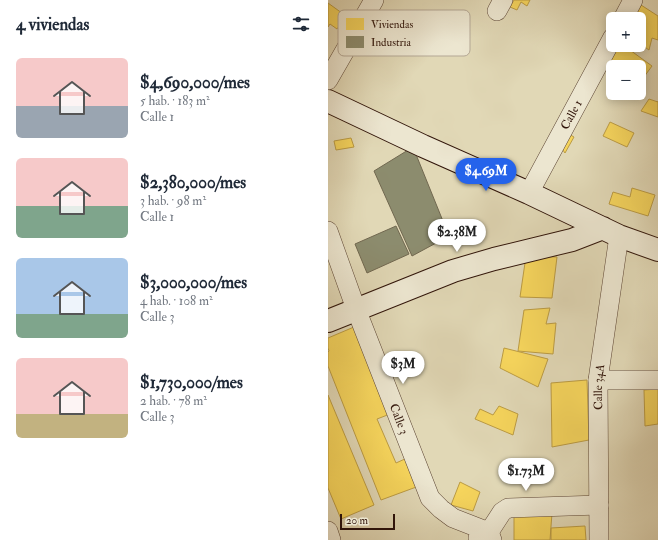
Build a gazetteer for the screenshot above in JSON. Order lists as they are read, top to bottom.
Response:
{
  "streets": {
    "street": ["Calle 1", "Calle 34A", "Calle 3"]
  },
  "legend": ["Viviendas", "Industria"],
  "scale_bar": "20 m",
  "page": {
    "heading": "4 viviendas",
    "map_buttons": ["+", "−"],
    "list": [
      {
        "name": "$4,690,000/mes",
        "note": "5 hab. · 183 m² · Calle 1"
      },
      {
        "name": "$2,380,000/mes",
        "note": "3 hab. · 98 m² · Calle 1"
      },
      {
        "name": "$3,000,000/mes",
        "note": "4 hab. · 108 m² · Calle 3"
      },
      {
        "name": "$1,730,000/mes",
        "note": "2 hab. · 78 m² · Calle 3"
      }
    ],
    "price": [
      "$4.69M",
      "$2.38M",
      "$3M",
      "$1.73M"
    ],
    "scale": "20 m"
  }
}
